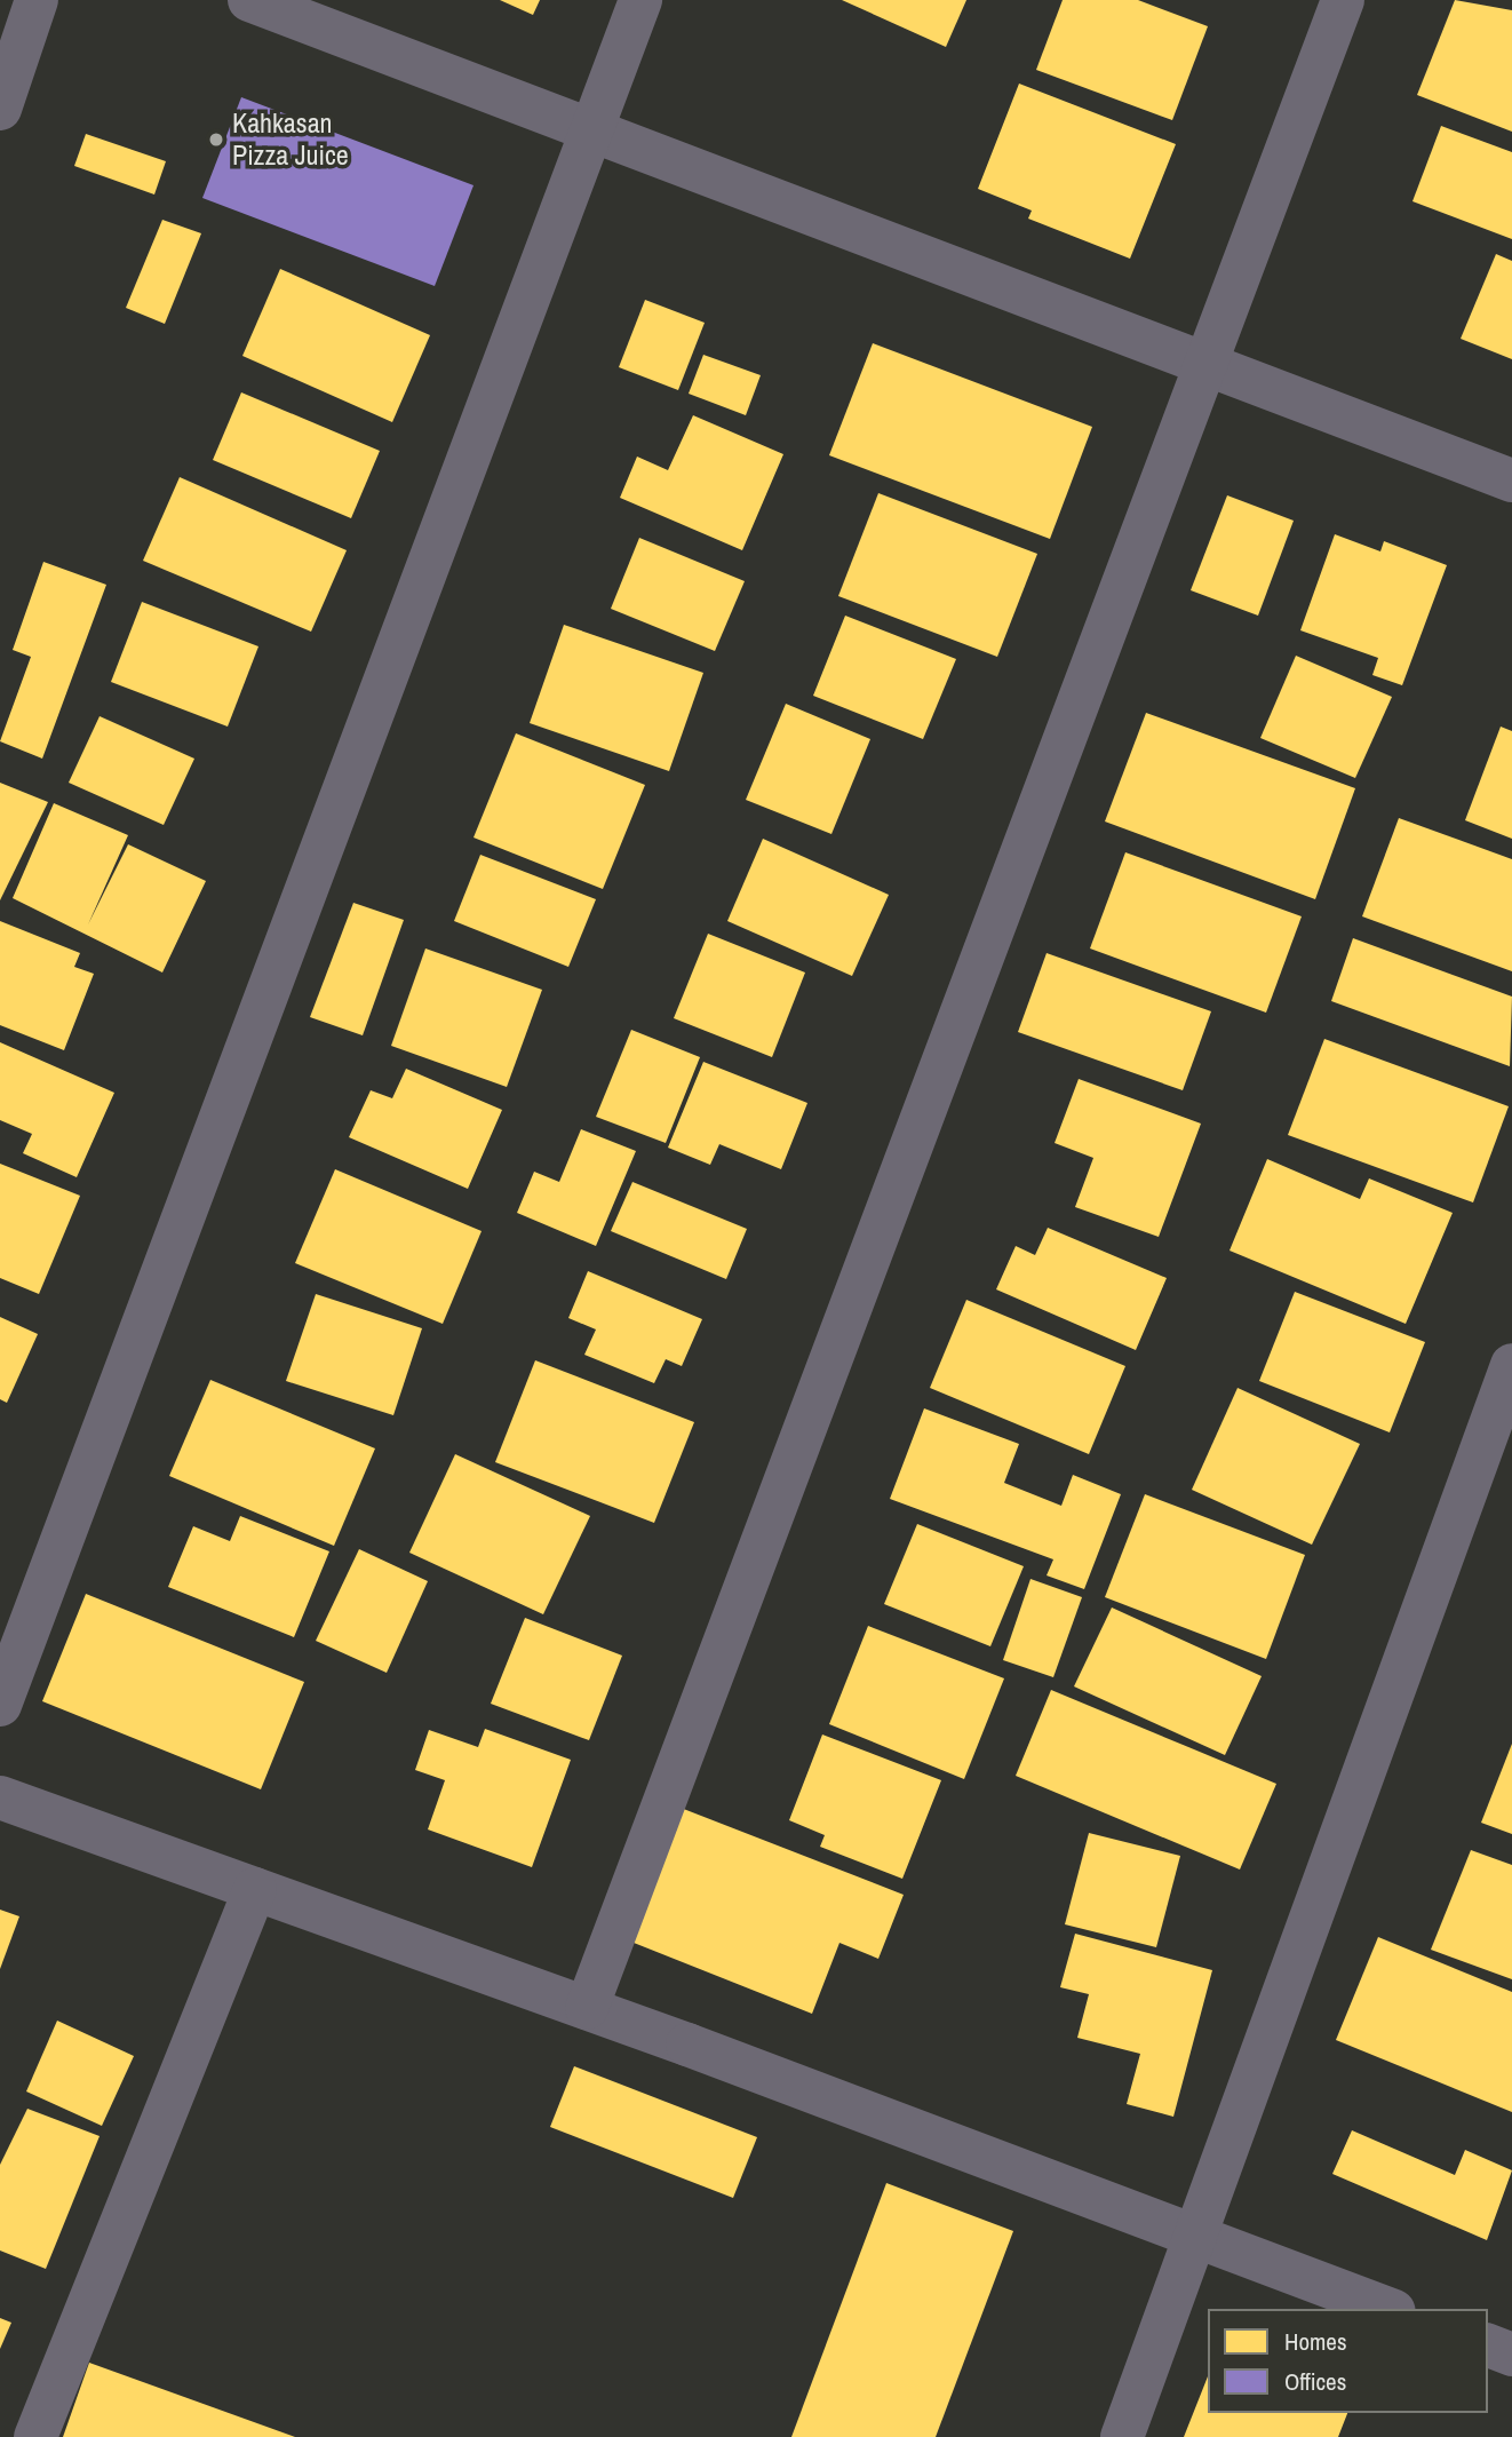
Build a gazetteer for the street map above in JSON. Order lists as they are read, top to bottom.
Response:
{
  "places": ["Kahkasan Pizza Juice"],
  "legend": ["Homes", "Offices"]
}
